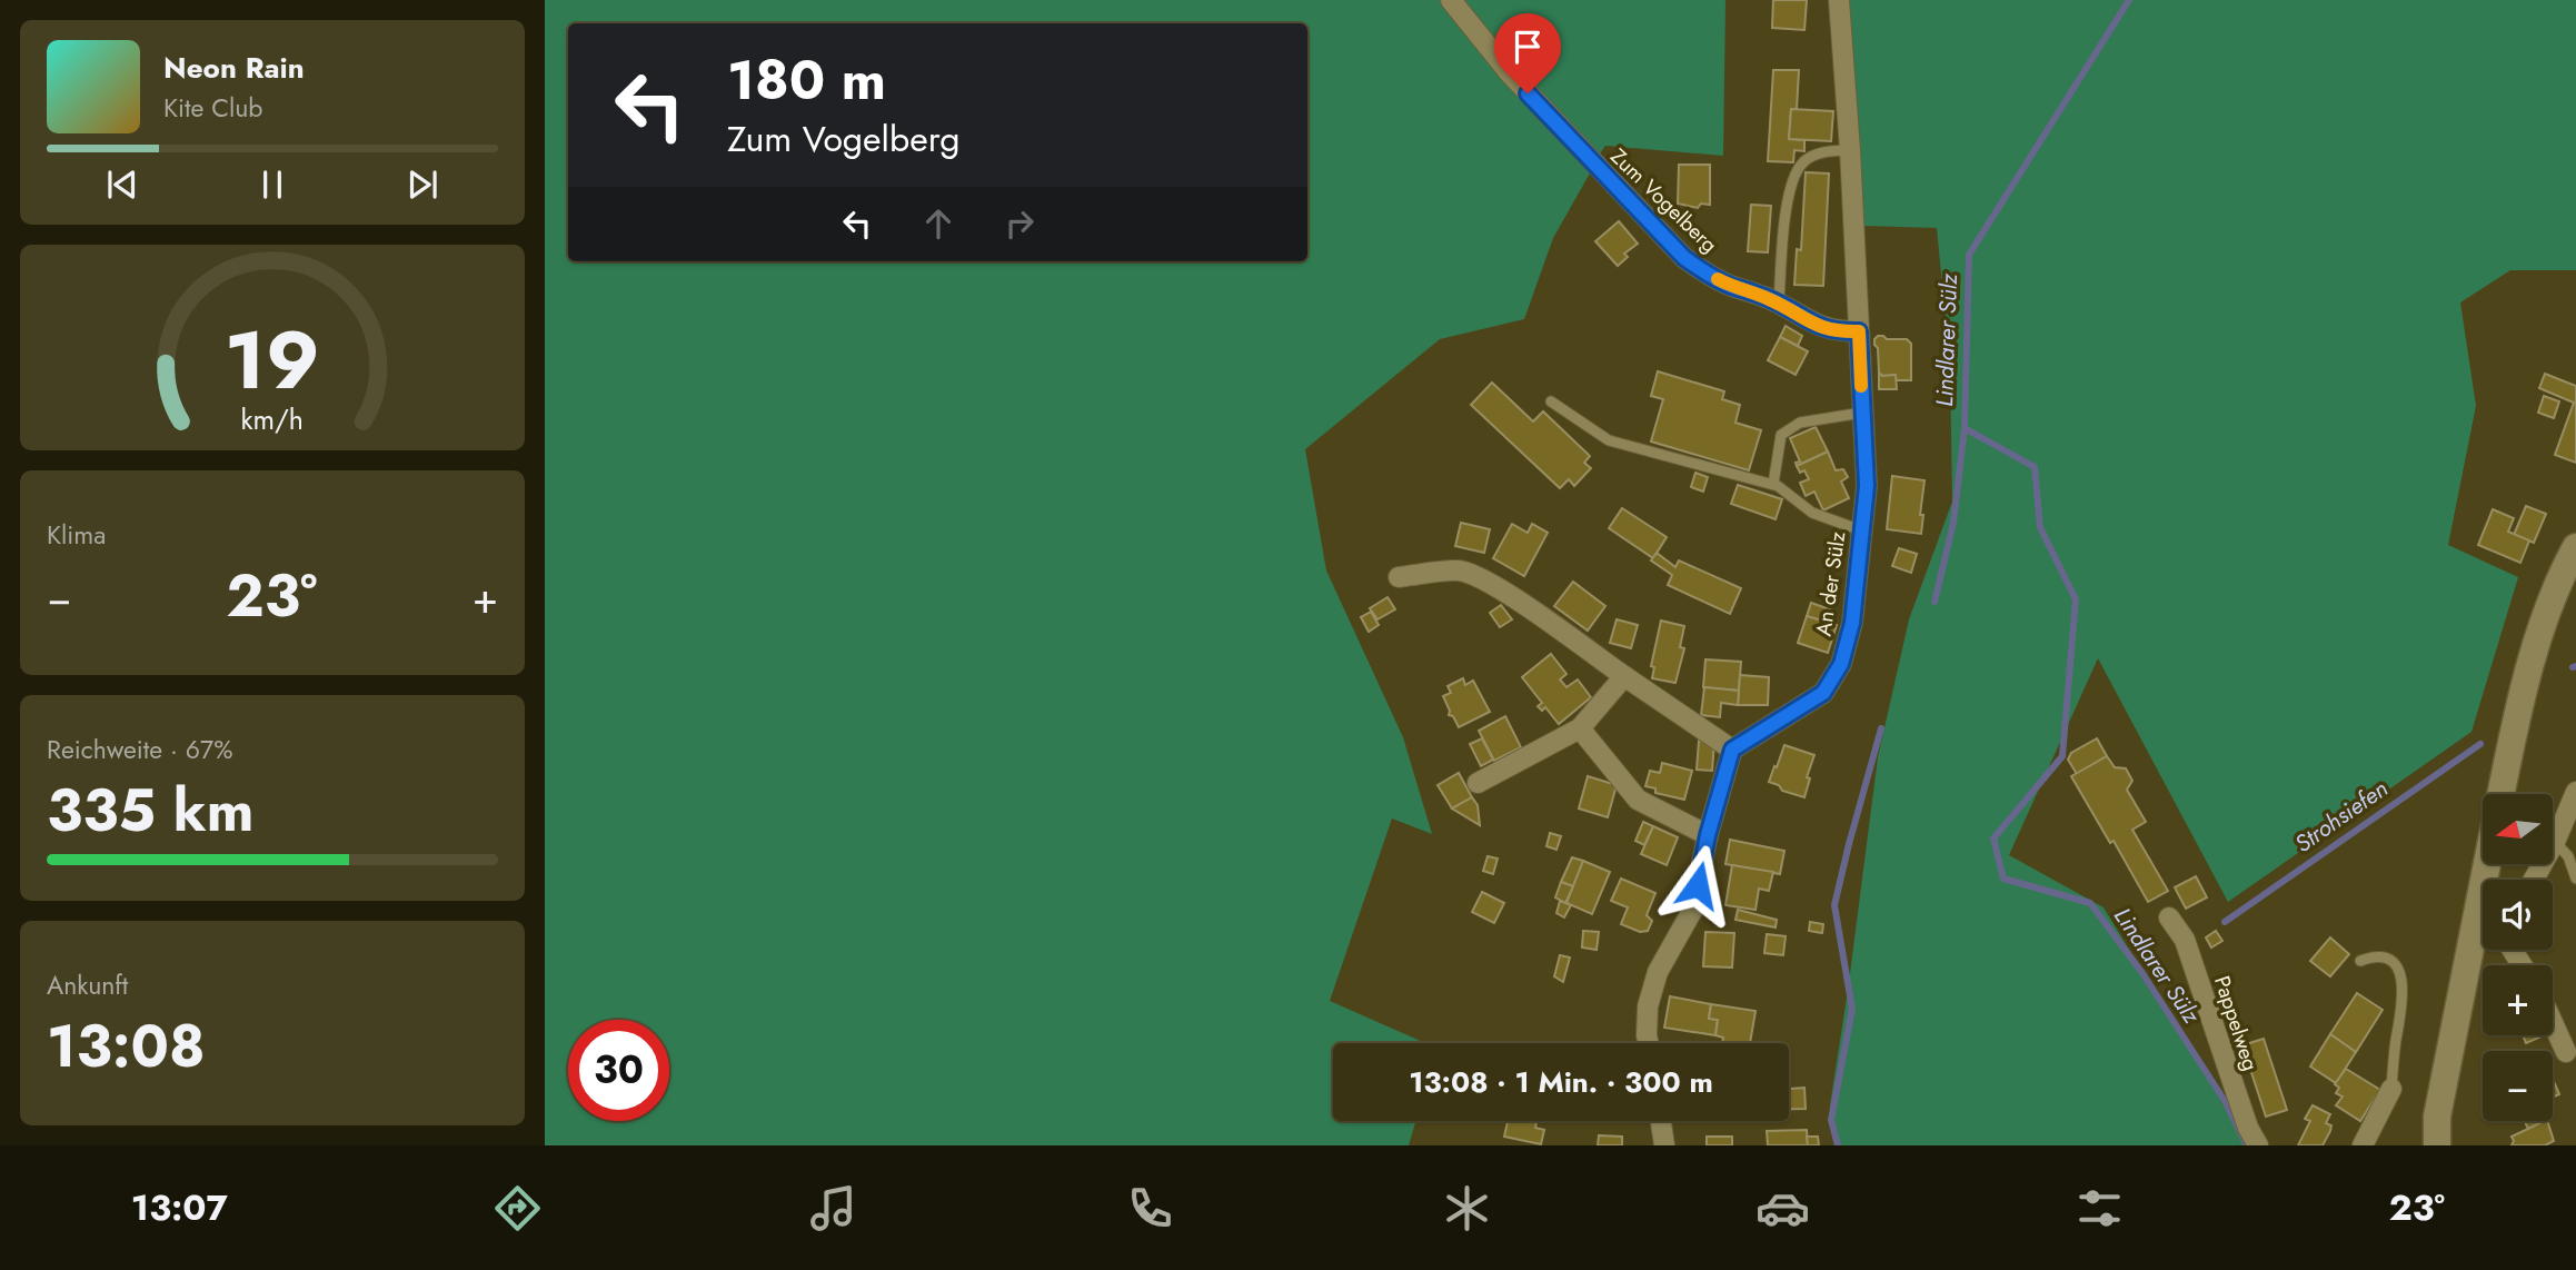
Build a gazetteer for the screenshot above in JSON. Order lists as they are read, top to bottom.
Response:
{
  "streets": {
    "street": ["Zum Vogelberg", "An der Sülz", "Pappelweg"]
  },
  "crossings": [
    ["Zum Vogelberg", "An der Sülz"]
  ],
  "water": ["Lindlarer Sülz", "Strohsiefen"],
  "north": "left",
  "page": {
    "turn": ["180 m", "Zum Vogelberg"],
    "song": ["Neon Rain", "Kite Club"],
    "tile": [
      "Klima",
      ["Reichweite · 67%", "335 km"],
      ["Ankunft", "13:08"]
    ],
    "heat": ["−", "23°", "+"],
    "map_buttons": ["+", "−"],
    "limit": "30",
    "trip": "13:08 · 1 Min. · 300 m",
    "tabs": ["13:07", "23°"],
    "gauge": ["19", "km/h"]
  }
}
